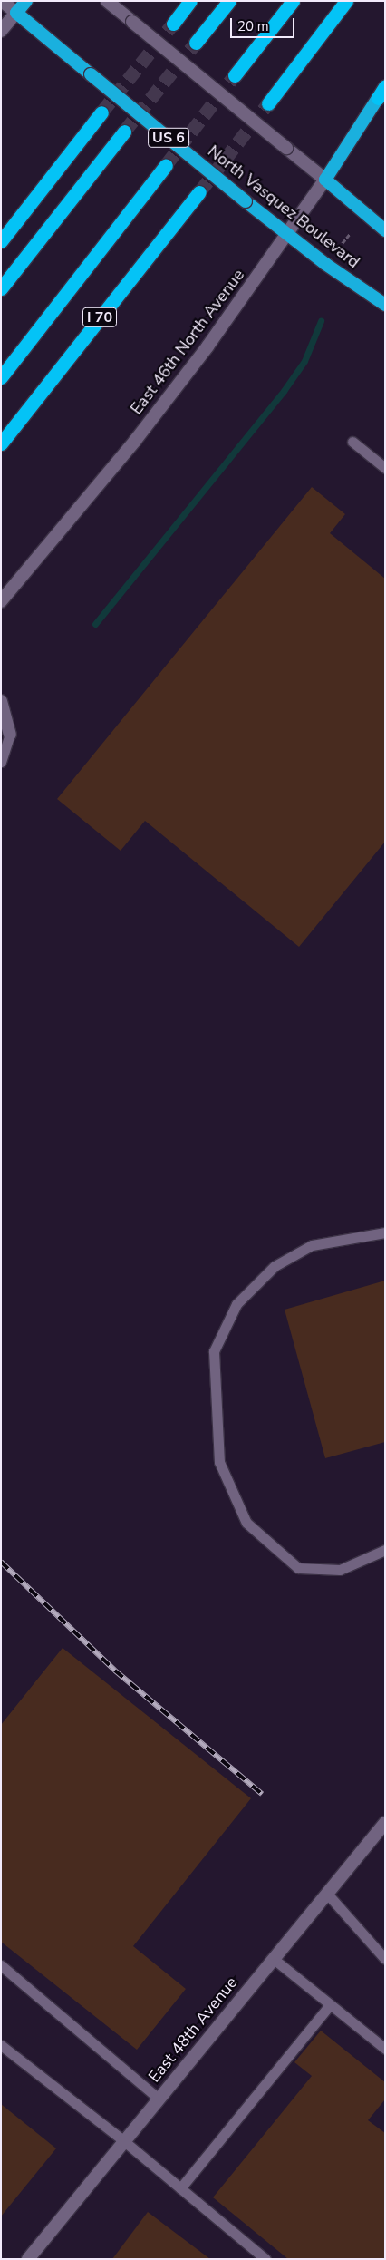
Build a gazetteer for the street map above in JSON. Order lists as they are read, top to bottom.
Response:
{
  "streets": {
    "highway": [
      "US 6",
      "North Vasquez Boulevard",
      "I 70",
      "East 46th North Avenue"
    ],
    "main road": ["East 48th Avenue"]
  },
  "crossings": [
    ["North Vasquez Boulevard", "East 46th North Avenue"]
  ],
  "scale_bar": "20 m"
}
